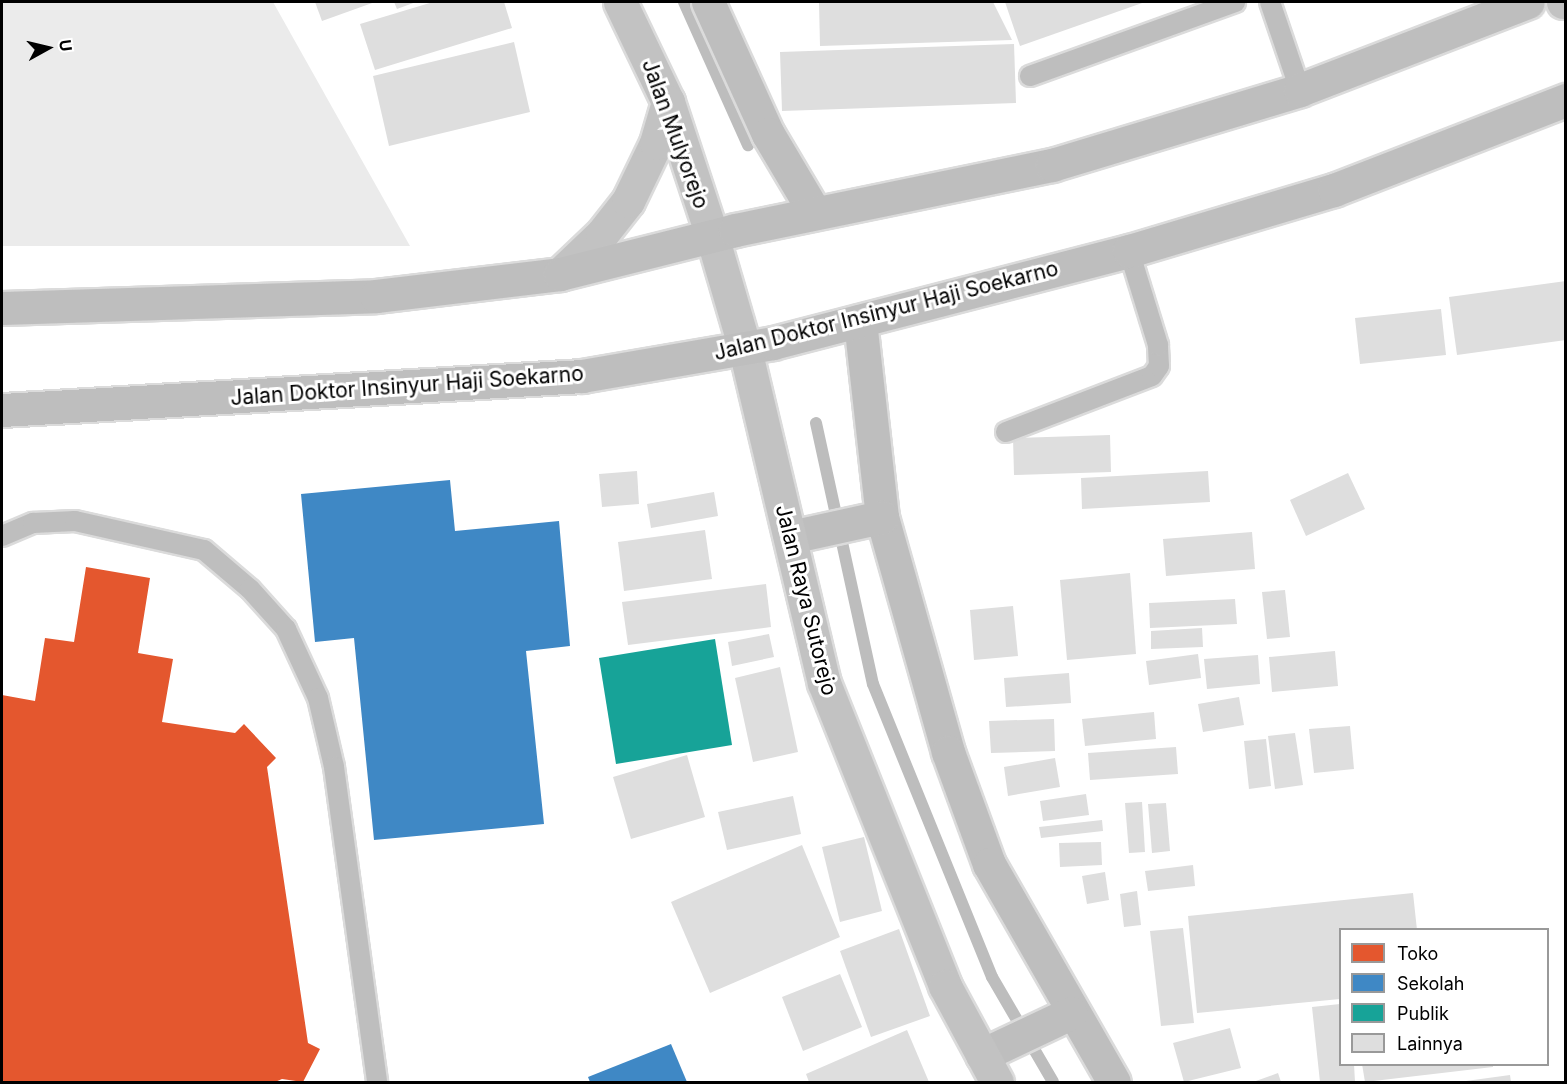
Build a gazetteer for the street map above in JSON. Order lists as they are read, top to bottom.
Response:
{
  "streets": {
    "main road": ["Jalan Mulyorejo", "Jalan Doktor Insinyur Haji Soekarno", "Jalan Raya Sutorejo"]
  },
  "crossings": [
    ["Jalan Mulyorejo", "Jalan Raya Sutorejo"],
    ["Jalan Doktor Insinyur Haji Soekarno", "Jalan Raya Sutorejo"]
  ],
  "legend": [
    "Toko",
    "Sekolah",
    "Publik",
    "Lainnya"
  ],
  "north": "right"
}
